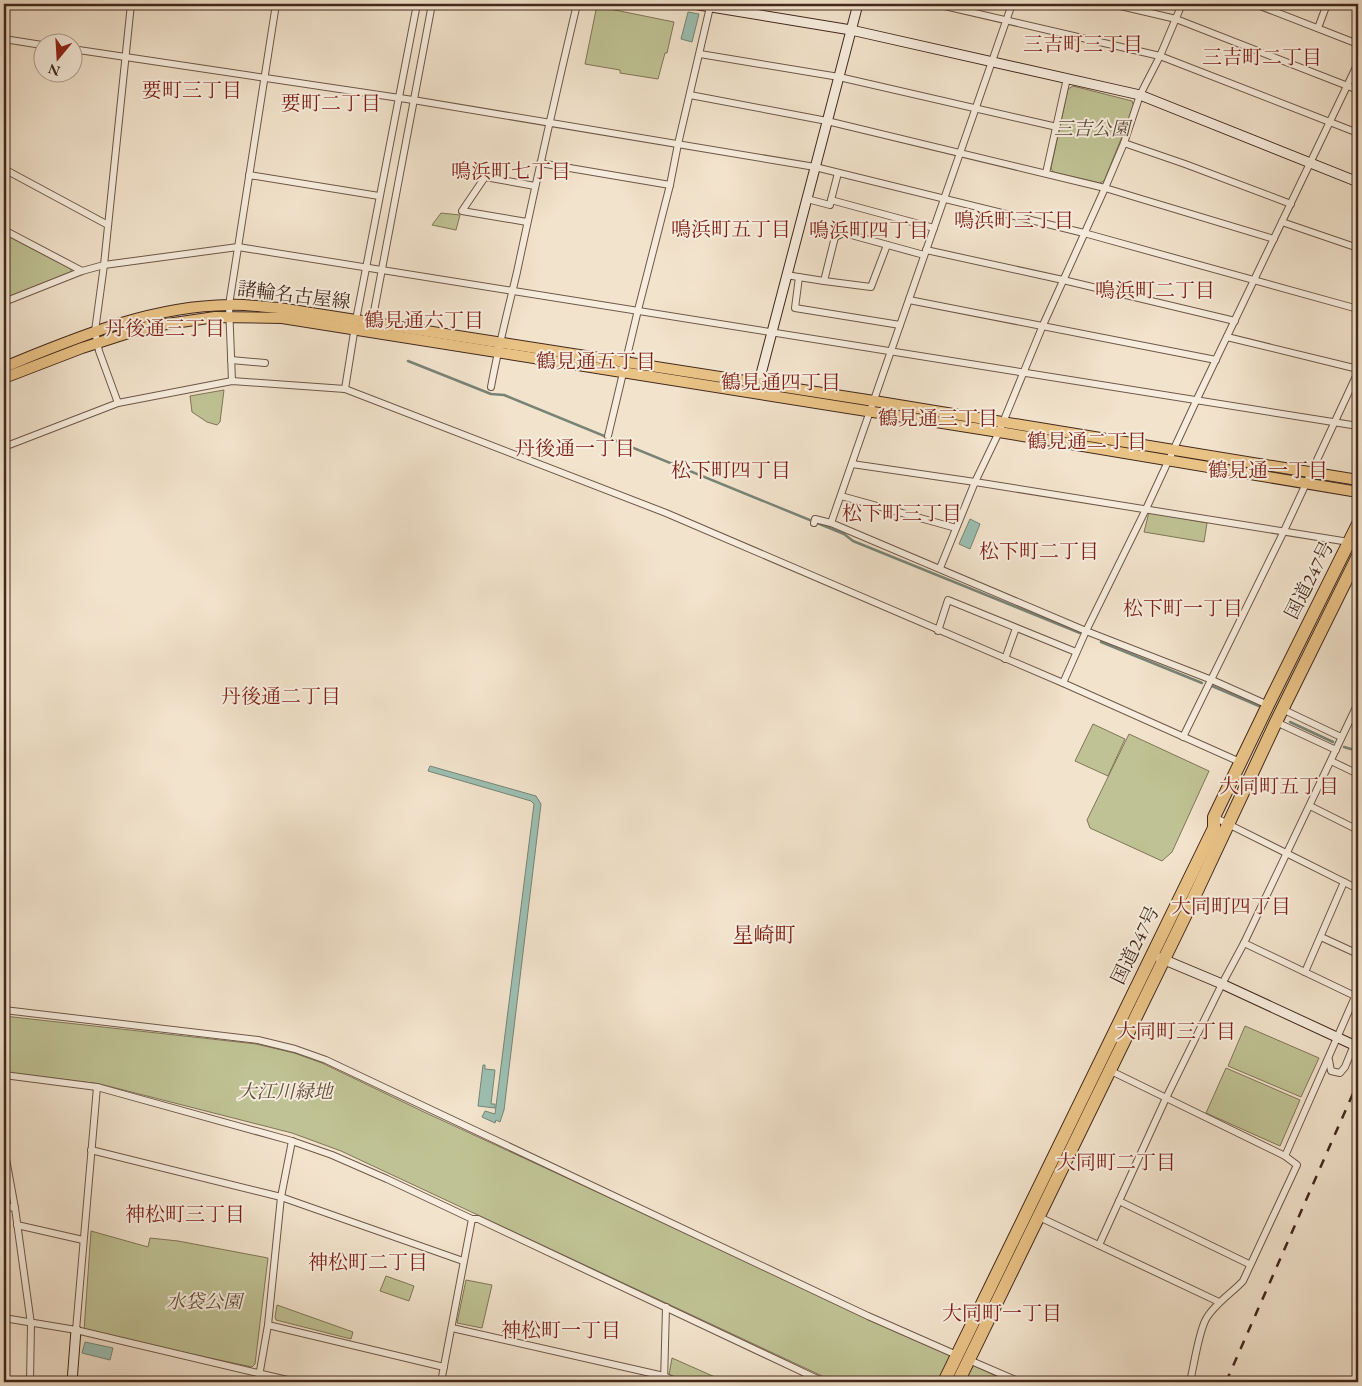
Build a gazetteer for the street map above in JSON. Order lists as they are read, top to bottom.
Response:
{
  "streets": {
    "highway": ["国道247号"],
    "main road": ["諸輪名古屋線"]
  },
  "districts": [
    "三吉町三丁目",
    "三吉町二丁目",
    "要町三丁目",
    "要町二丁目",
    "鳴浜町七丁目",
    "鳴浜町三丁目",
    "鳴浜町五丁目",
    "鳴浜町四丁目",
    "鳴浜町二丁目",
    "鶴見通六丁目",
    "丹後通三丁目",
    "鶴見通五丁目",
    "鶴見通四丁目",
    "鶴見通三丁目",
    "鶴見通二丁目",
    "丹後通一丁目",
    "松下町四丁目",
    "鶴見通一丁目",
    "松下町三丁目",
    "松下町二丁目",
    "松下町一丁目",
    "丹後通二丁目",
    "大同町五丁目",
    "大同町四丁目",
    "星崎町",
    "大同町三丁目",
    "大同町二丁目",
    "神松町三丁目",
    "神松町二丁目",
    "大同町一丁目",
    "神松町一丁目"
  ],
  "parks": ["三吉公園", "大江川緑地", "水袋公園"],
  "north": "bottom"
}
